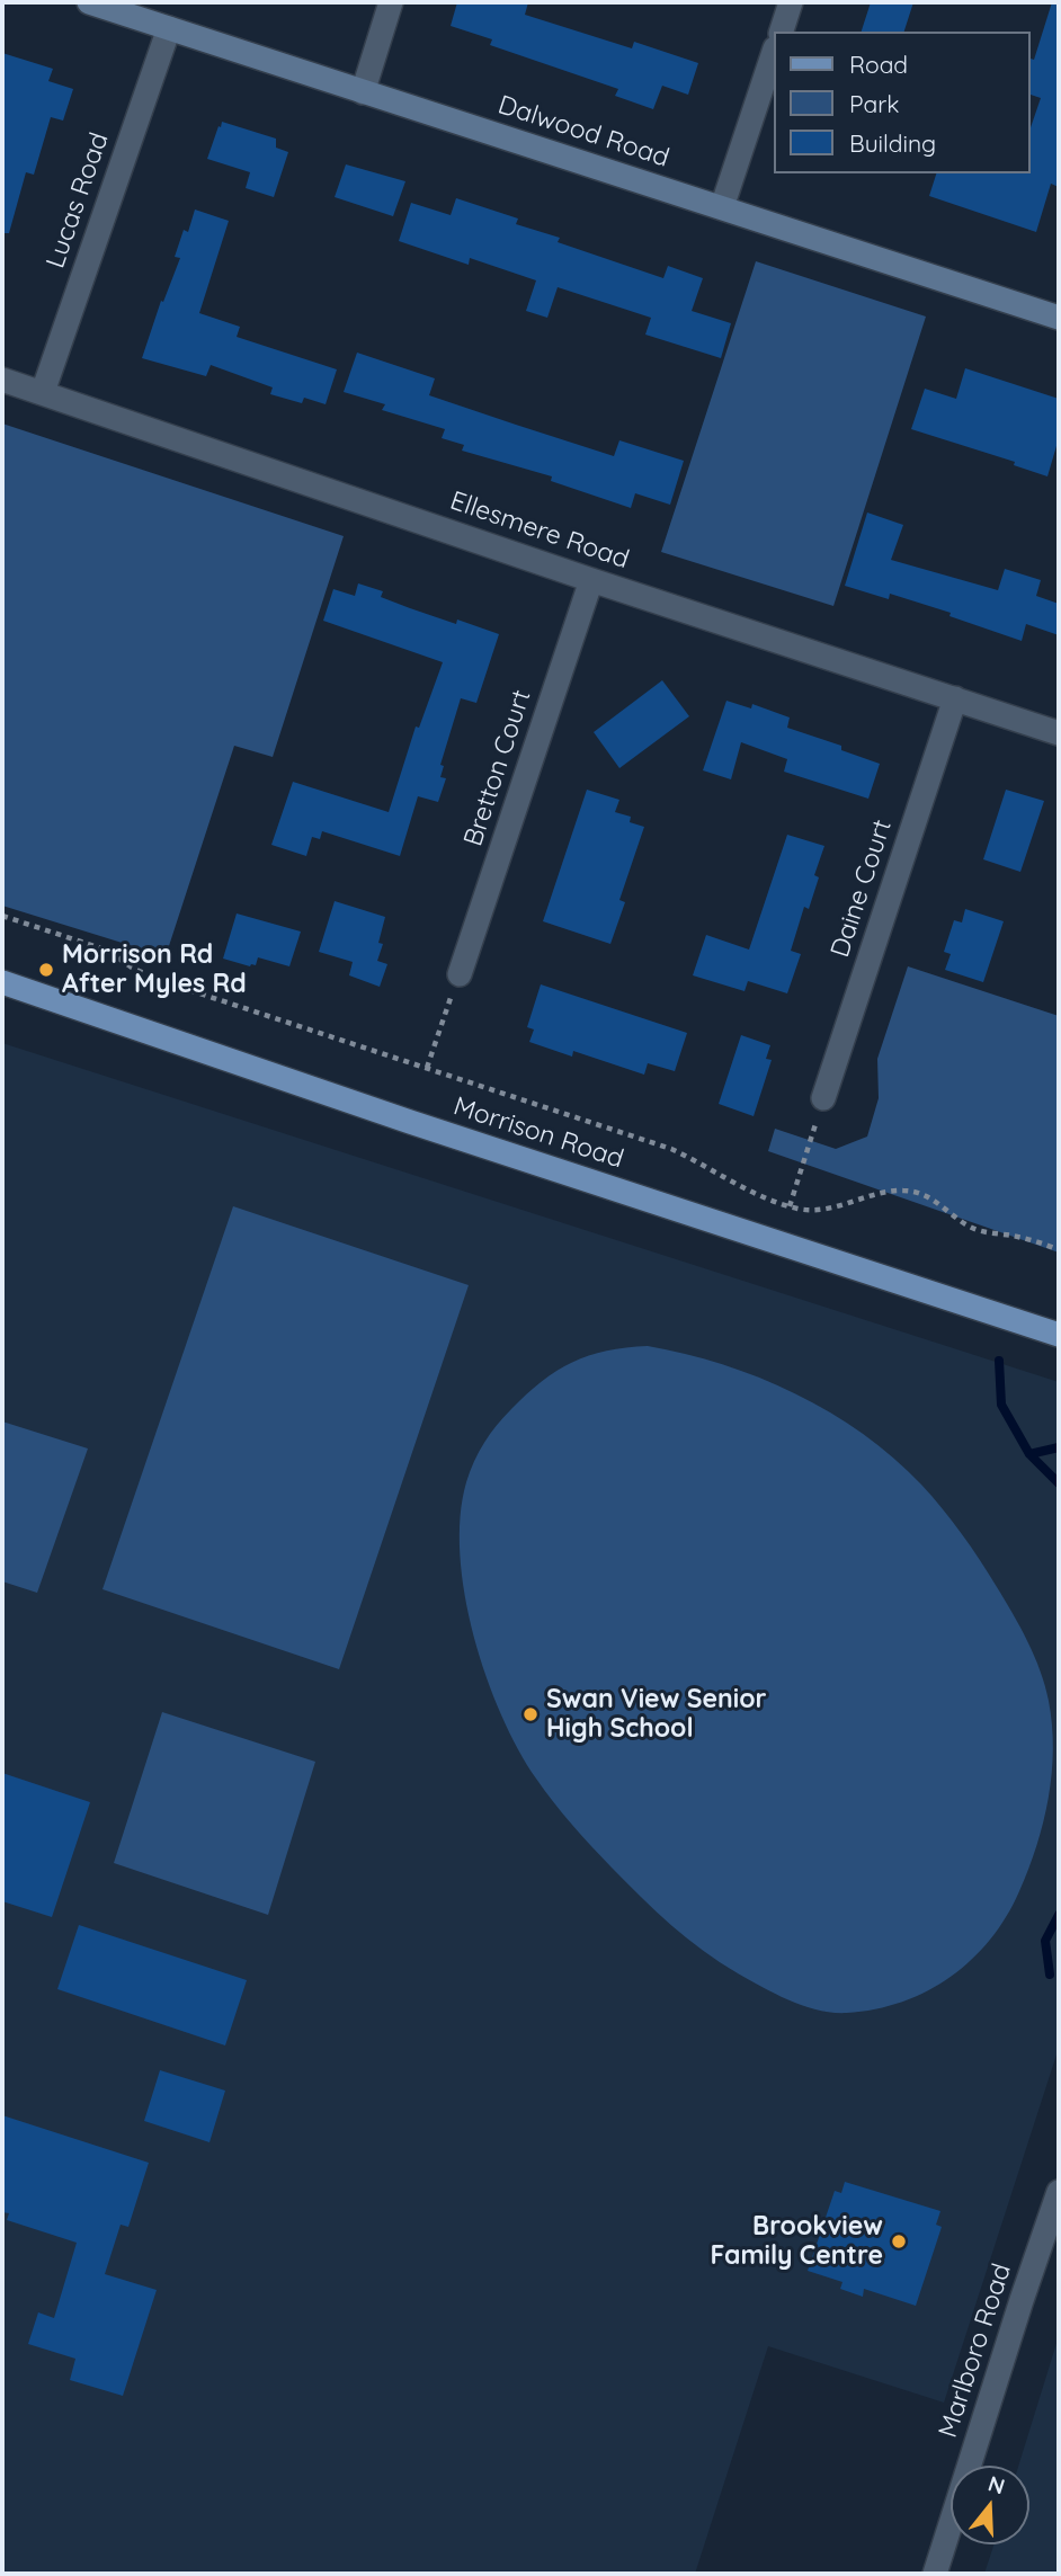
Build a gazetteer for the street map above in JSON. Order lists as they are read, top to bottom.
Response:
{
  "streets": {
    "main road": ["Morrison Road"],
    "street": [
      "Dalwood Road",
      "Lucas Road",
      "Ellesmere Road",
      "Bretton Court",
      "Daine Court",
      "Marlboro Road"
    ]
  },
  "crossings": [
    ["Dalwood Road", "Lucas Road"],
    ["Lucas Road", "Ellesmere Road"],
    ["Ellesmere Road", "Bretton Court"],
    ["Ellesmere Road", "Daine Court"]
  ],
  "places": ["Morrison Rd After Myles Rd", "Swan View Senior High School", "Brookview Family Centre"],
  "legend": ["Road", "Park", "Building"],
  "north": "top"
}
